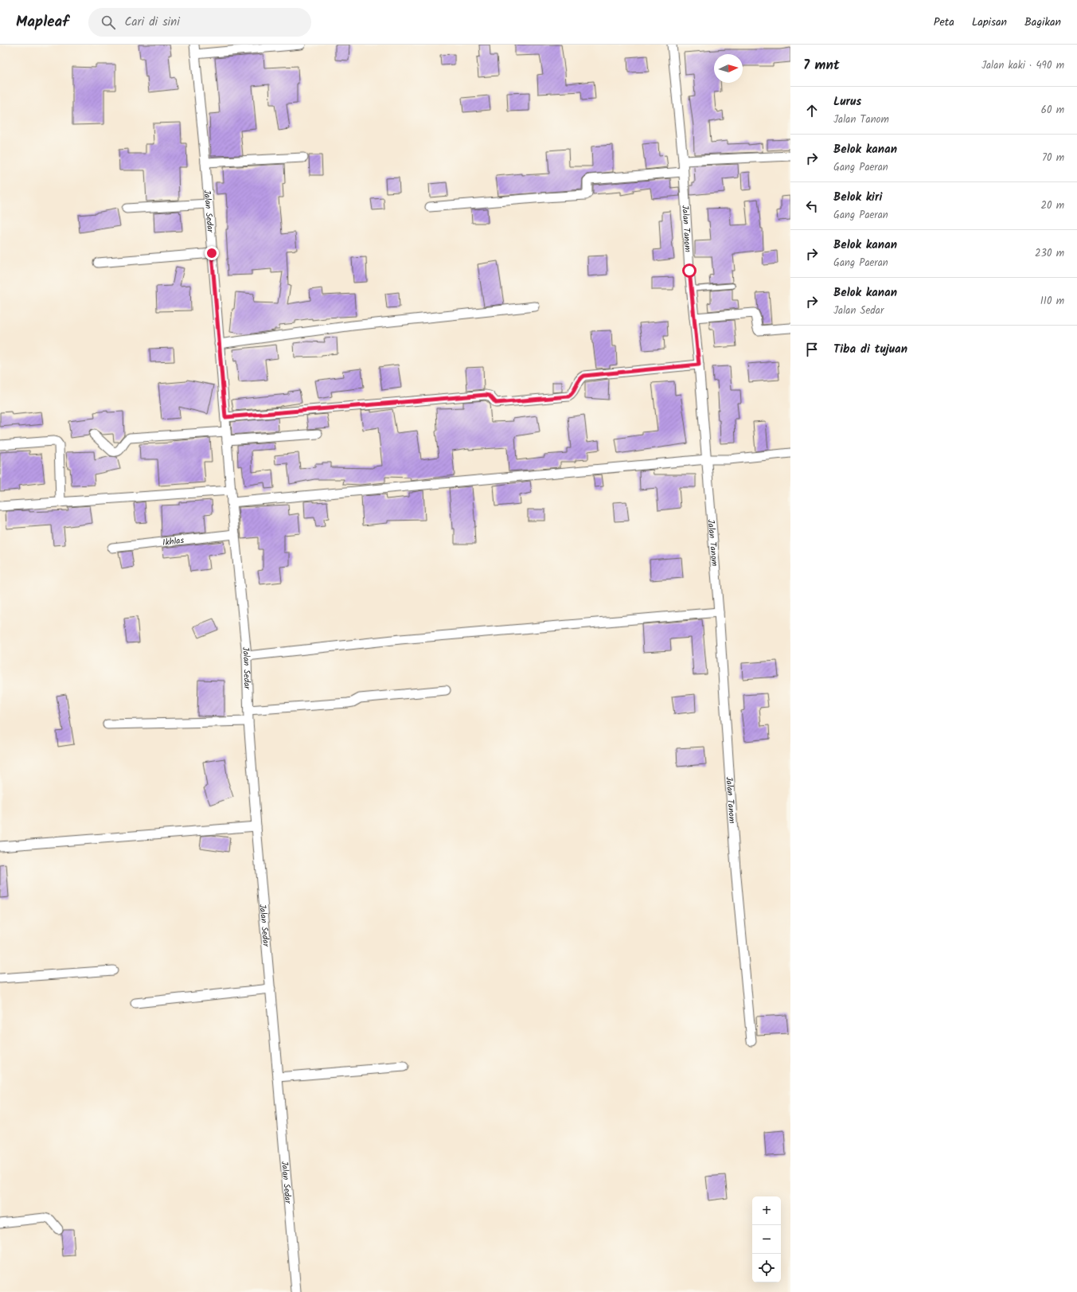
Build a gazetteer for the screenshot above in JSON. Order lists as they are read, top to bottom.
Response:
{
  "streets": {
    "street": ["Jalan Sedar", "Jalan Tanom", "Ikhlas"]
  },
  "crossings": [
    ["Jalan Sedar", "Ikhlas"]
  ],
  "north": "right",
  "page": {
    "header": "Mapleaf",
    "search": "Cari di sini",
    "nav": ["Peta", "Lapisan", "Bagikan"],
    "heading": ["7 mnt", "Jalan kaki · 490 m"],
    "list": [
      ["Lurus", "Jalan Tanom", "60 m"],
      ["Belok kanan", "Gang Paeran", "70 m"],
      ["Belok kiri", "Gang Paeran", "20 m"],
      ["Belok kanan", "Gang Paeran", "230 m"],
      ["Belok kanan", "Jalan Sedar", "110 m"],
      "Tiba di tujuan"
    ],
    "map_buttons": ["+", "−"]
  }
}
